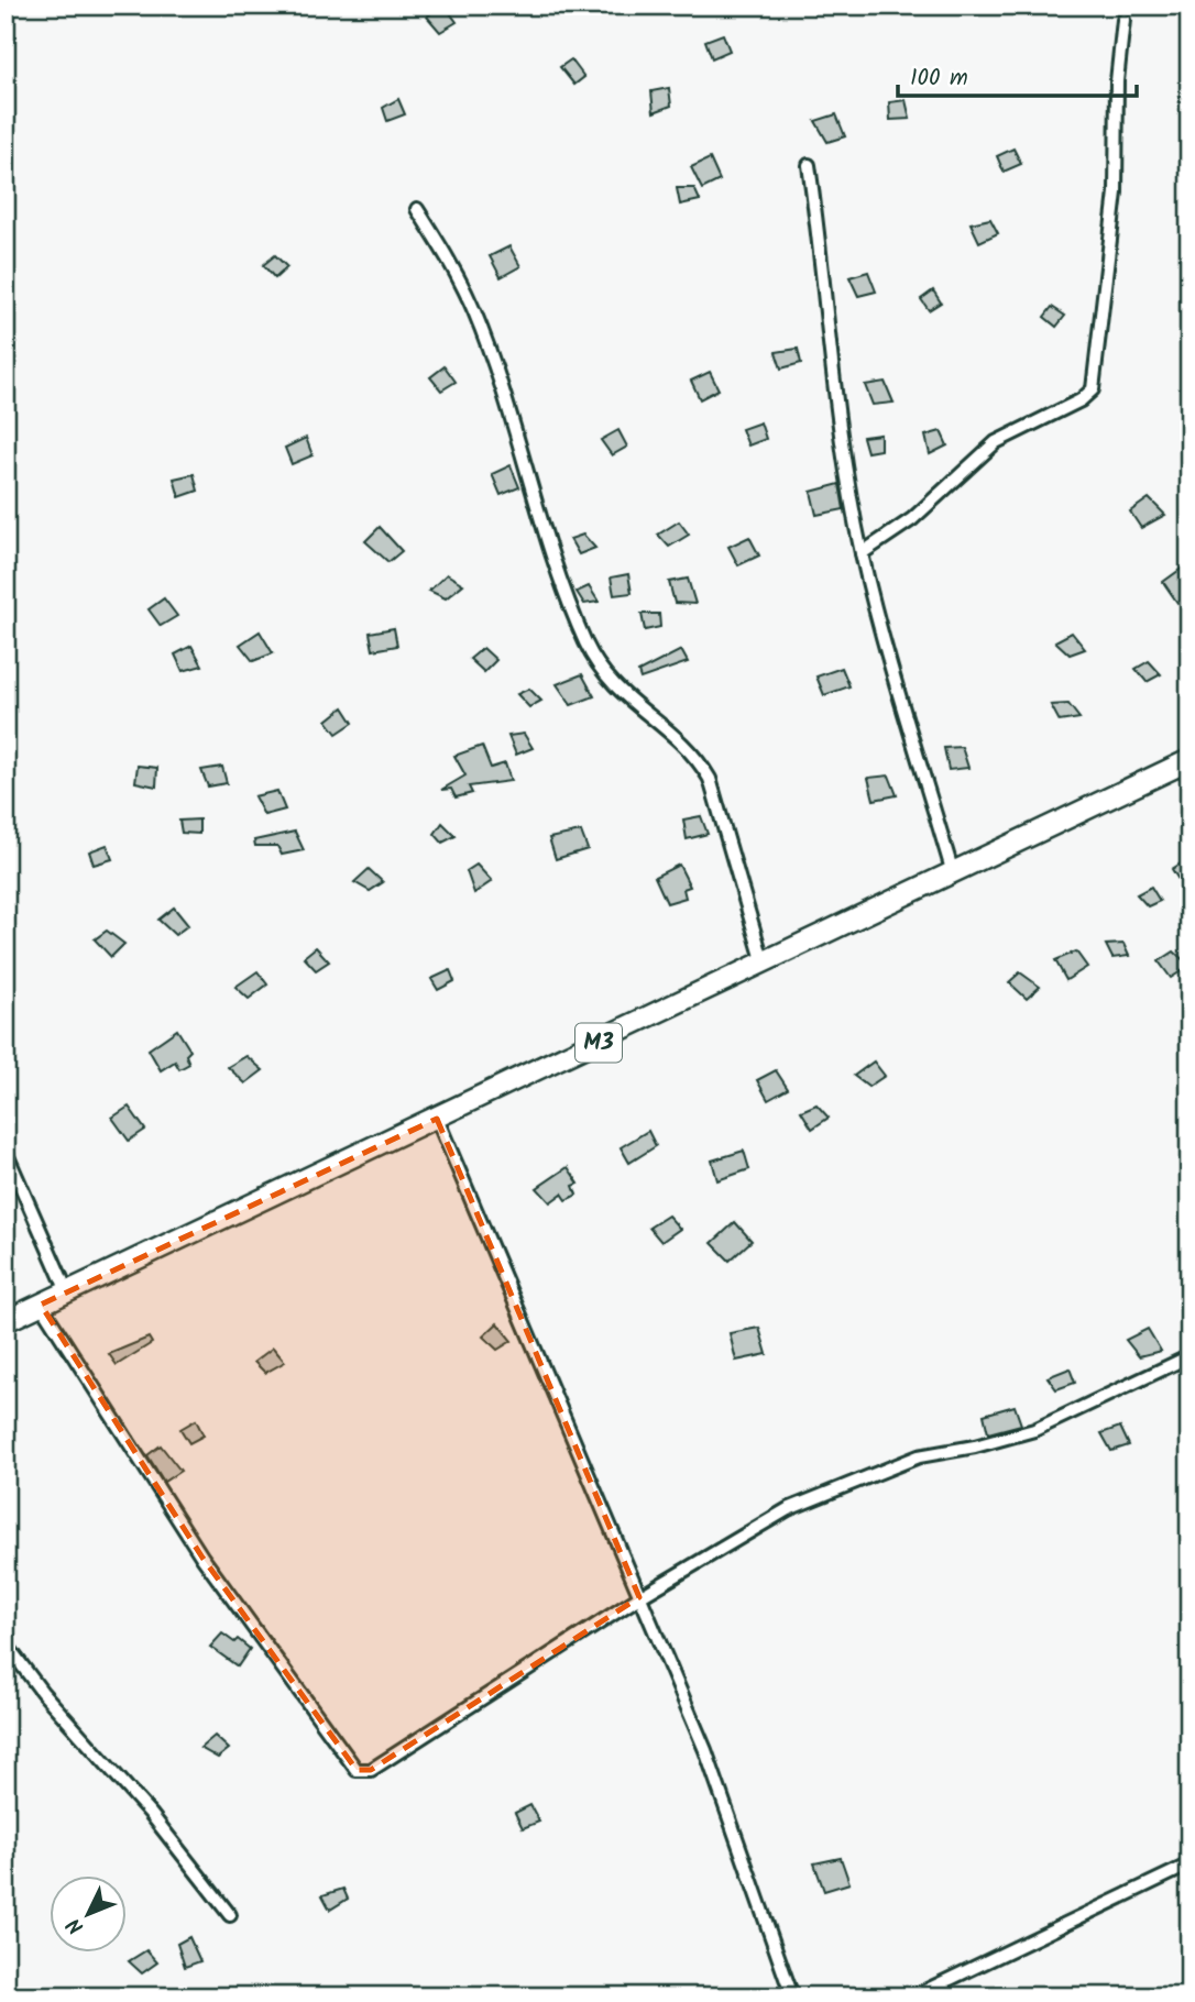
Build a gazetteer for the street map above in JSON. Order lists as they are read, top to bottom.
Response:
{
  "streets": {
    "main road": ["M3"]
  },
  "scale_bar": "100 m",
  "north": "bottom left"
}
